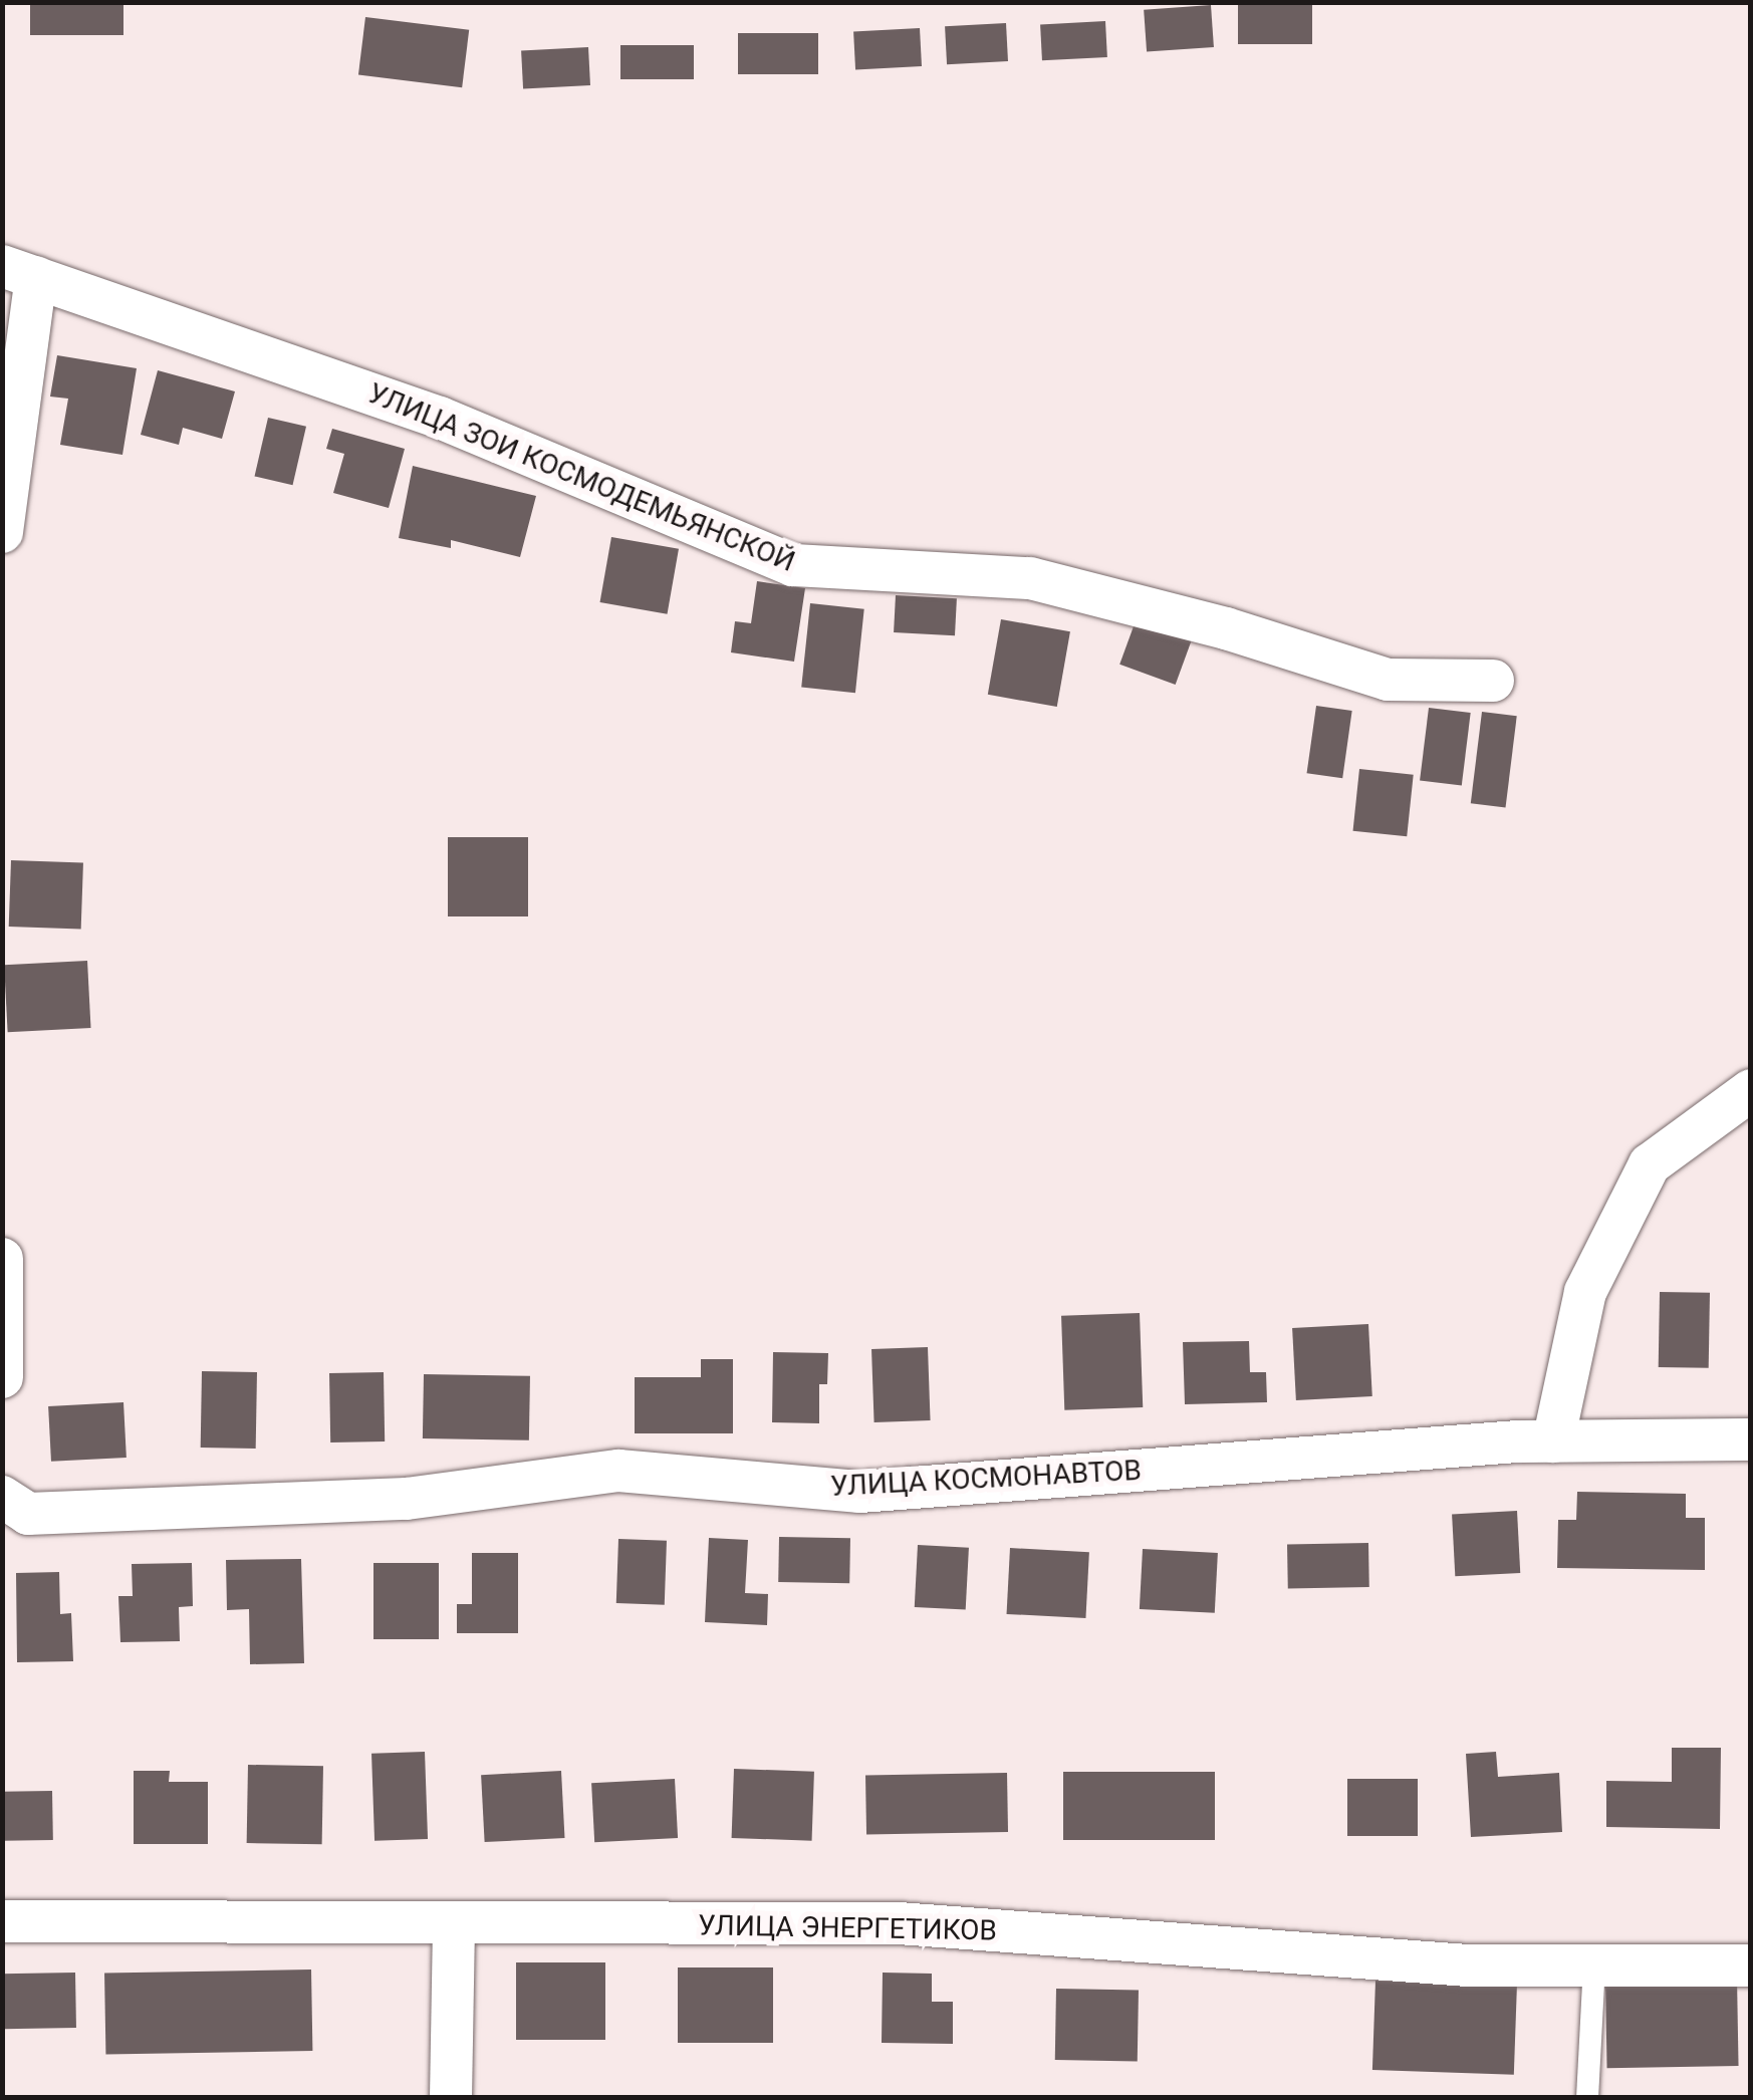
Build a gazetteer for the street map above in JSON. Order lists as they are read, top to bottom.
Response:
{
  "streets": {
    "street": ["УЛИЦА ЗОИ КОСМОДЕМЬЯНСКОЙ", "УЛИЦА КОСМОНАВТОВ", "УЛИЦА ЭНЕРГЕТИКОВ"]
  }
}
